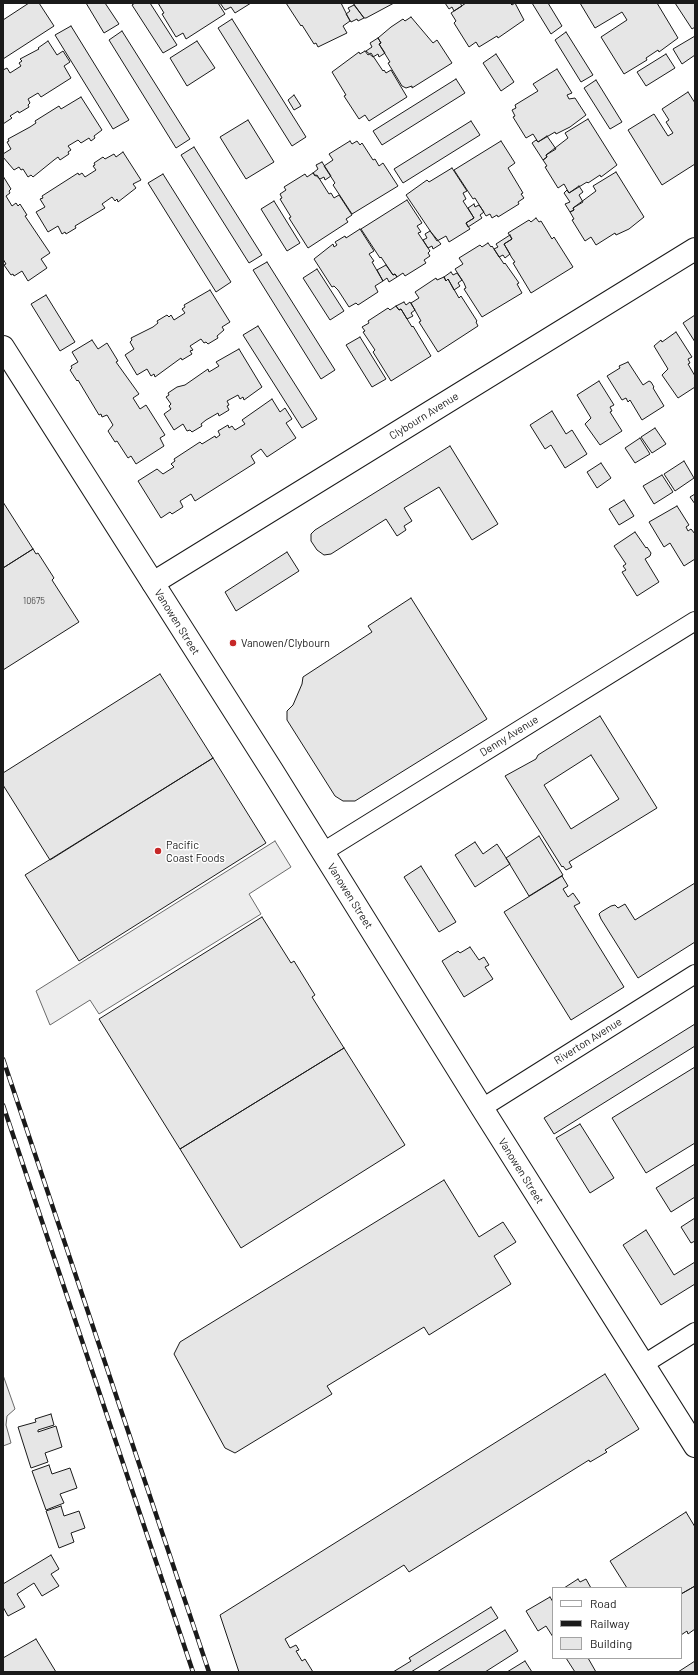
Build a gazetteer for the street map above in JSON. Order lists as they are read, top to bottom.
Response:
{
  "streets": {
    "main road": ["Clybourn Avenue", "Vanowen Street"],
    "street": ["Denny Avenue", "Riverton Avenue"]
  },
  "crossings": [
    ["Clybourn Avenue", "Vanowen Street"],
    ["Vanowen Street", "Denny Avenue"],
    ["Vanowen Street", "Riverton Avenue"]
  ],
  "places": ["Vanowen/Clybourn", "Pacific Coast Foods"],
  "house_numbers": ["10675"],
  "legend": ["Road", "Railway", "Building"]
}
